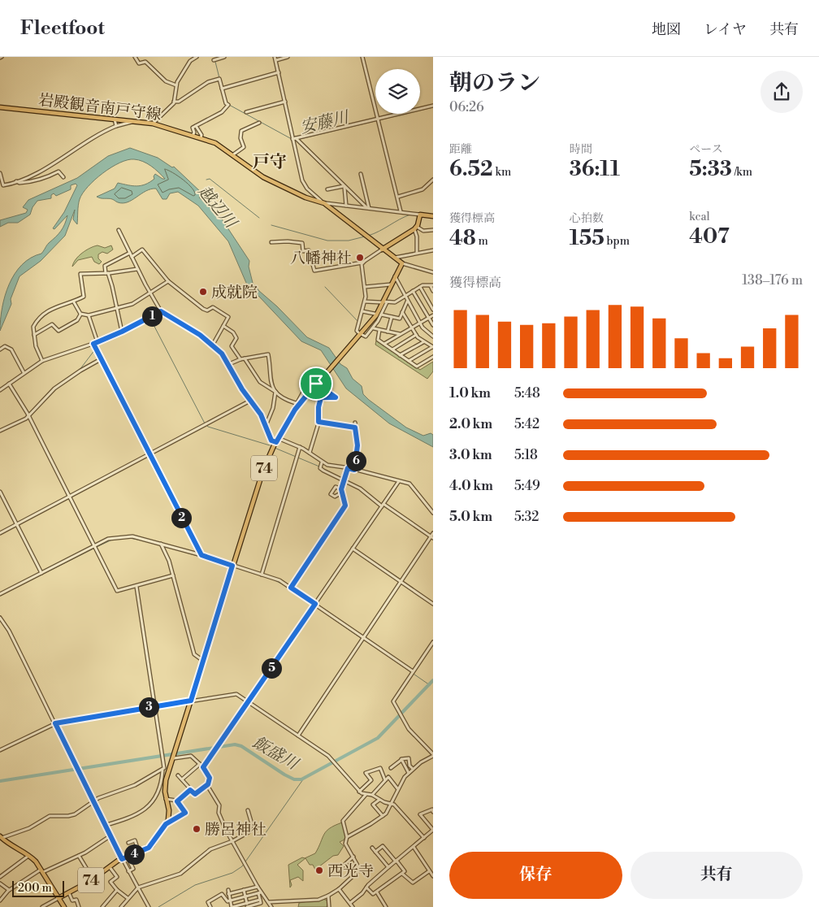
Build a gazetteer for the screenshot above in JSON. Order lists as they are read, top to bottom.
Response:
{
  "streets": {
    "main road": ["岩殿観音南戸守線", "74"]
  },
  "crossings": [
    ["岩殿観音南戸守線", "74"]
  ],
  "districts": ["戸守"],
  "water": ["安藤川", "越辺川", "飯盛川"],
  "places": [
    "八幡神社",
    "成就院",
    "勝呂神社",
    "西光寺"
  ],
  "scale_bar": "200 m",
  "page": {
    "header": "Fleetfoot",
    "nav": ["地図", "レイヤ", "共有"],
    "heading": ["朝のラン", "06:26"],
    "stats": [
      ["距離", "6.52 km"],
      ["時間", "36:11"],
      ["ペース", "5:33 /km"],
      ["獲得標高", "48 m"],
      ["心拍数", "155 bpm"],
      ["kcal", "407"]
    ],
    "chart": ["獲得標高", "138–176 m"],
    "pins": [
      "1",
      "6",
      "2",
      "5",
      "3",
      "4"
    ],
    "list": [
      {
        "name": "1.0 km",
        "note": "5:48"
      },
      {
        "name": "2.0 km",
        "note": "5:42"
      },
      {
        "name": "3.0 km",
        "note": "5:18"
      },
      {
        "name": "4.0 km",
        "note": "5:49"
      },
      {
        "name": "5.0 km",
        "note": "5:32"
      }
    ],
    "buttons": ["保存", "共有"],
    "scale": "200 m"
  }
}
